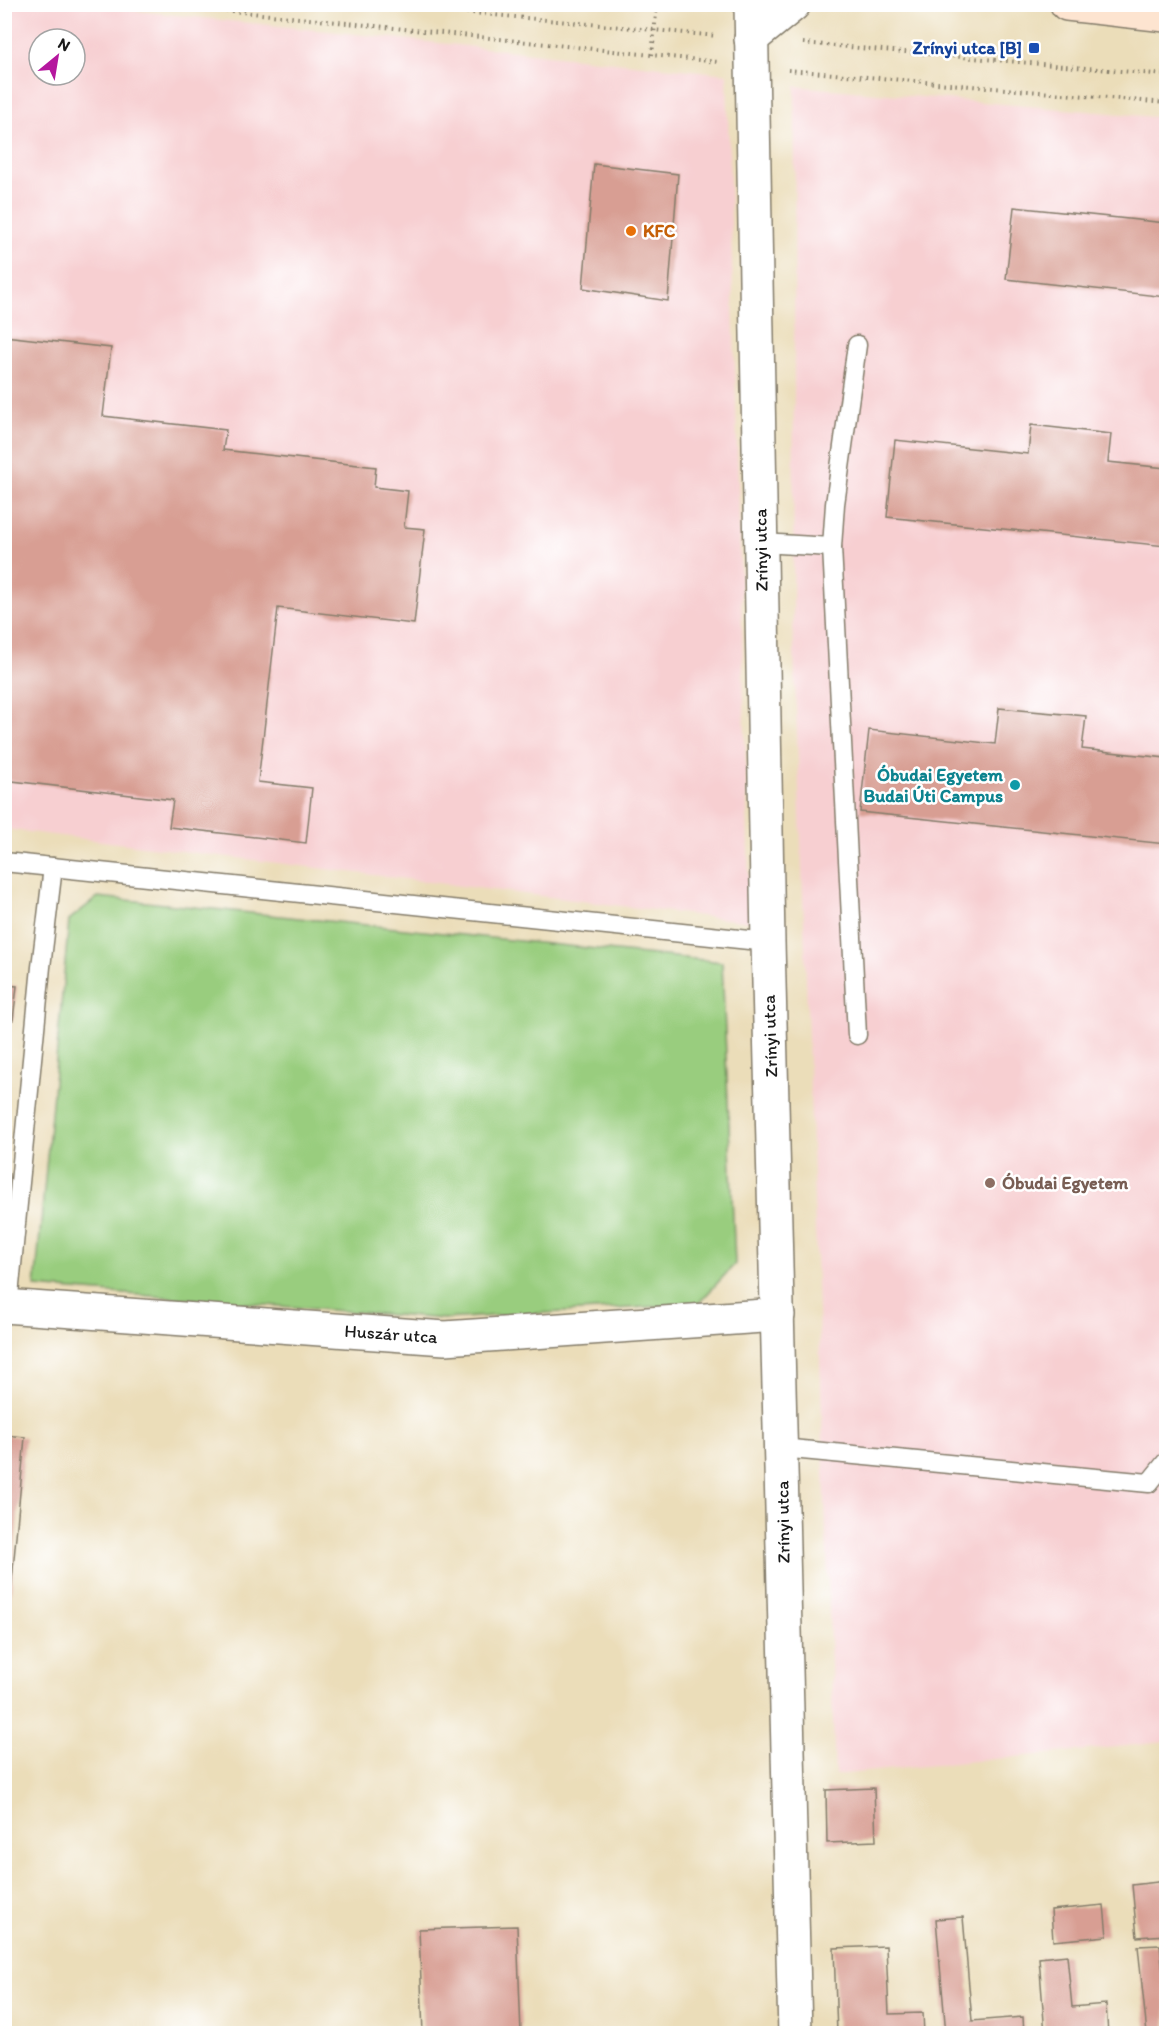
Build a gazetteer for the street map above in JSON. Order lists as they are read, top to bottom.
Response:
{
  "streets": {
    "street": ["Zrínyi utca", "Huszár utca"]
  },
  "crossings": [
    ["Zrínyi utca", "Huszár utca"]
  ],
  "places": {
    "transit": ["Zrínyi utca [B]"],
    "other": ["KFC", "Óbudai Egyetem Budai Úti Campus", "Óbudai Egyetem"]
  },
  "north": "top right"
}
